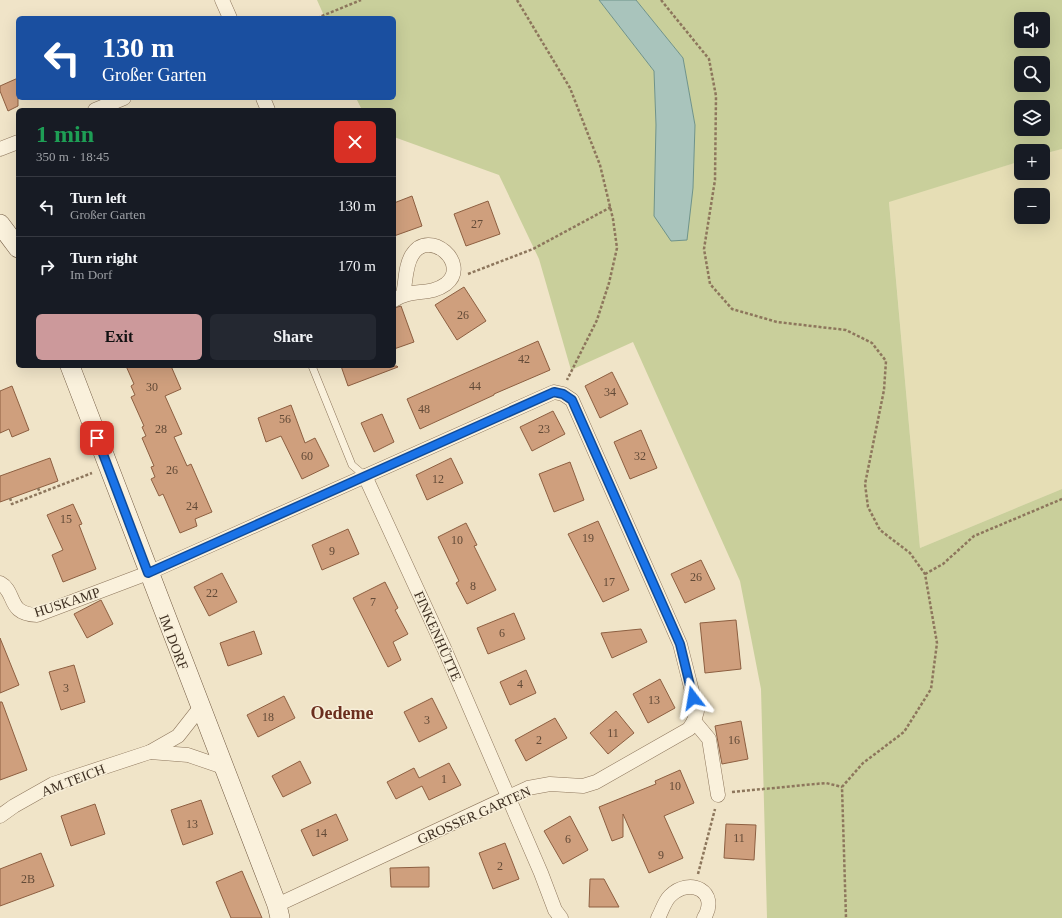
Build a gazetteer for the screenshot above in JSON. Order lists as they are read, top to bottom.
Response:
{
  "streets": {
    "street": [
      "HUSKAMP",
      "FINKENHÜTTE",
      "IM DORF",
      "AM TEICH",
      "GROSSER GARTEN"
    ]
  },
  "crossings": [
    ["HUSKAMP", "IM DORF"],
    ["FINKENHÜTTE", "GROSSER GARTEN"],
    ["IM DORF", "AM TEICH"],
    ["IM DORF", "GROSSER GARTEN"]
  ],
  "districts": ["Oedeme"],
  "house_numbers": [
    "27",
    "26",
    "42",
    "44",
    "30",
    "34",
    "48",
    "56",
    "28",
    "23",
    "60",
    "32",
    "26",
    "12",
    "24",
    "15",
    "19",
    "10",
    "9",
    "26",
    "17",
    "8",
    "22",
    "7",
    "6",
    "4",
    "3",
    "13",
    "18",
    "3",
    "11",
    "2",
    "16",
    "1",
    "10",
    "13",
    "14",
    "11",
    "6",
    "9",
    "2",
    "2B"
  ],
  "page": {
    "map_buttons": ["+", "−"],
    "turn": ["130 m", "Großer Garten"],
    "heading": ["1 min", "350 m · 18:45"],
    "list": [
      {
        "name": "Turn left",
        "note": "Großer Garten",
        "value": "130 m"
      },
      {
        "name": "Turn right",
        "note": "Im Dorf",
        "value": "170 m"
      }
    ],
    "buttons": ["Exit", "Share"]
  }
}
